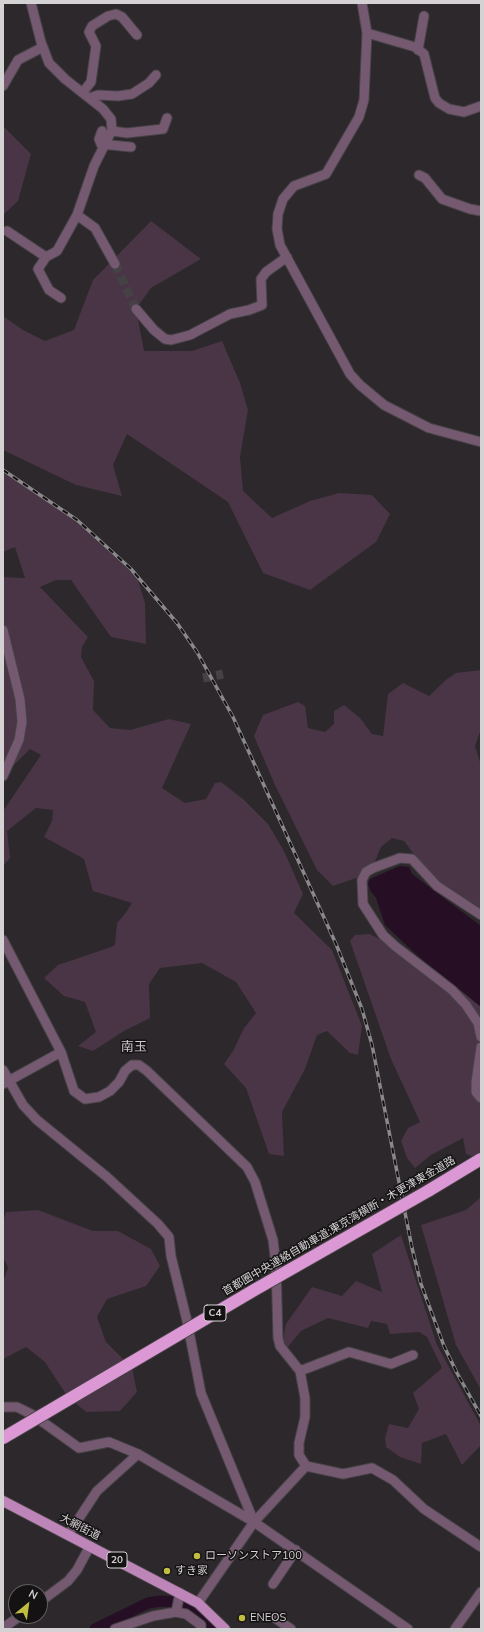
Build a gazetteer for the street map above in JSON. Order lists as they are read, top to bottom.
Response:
{
  "streets": {
    "highway": ["首都圏中央連絡自動車道;東京湾横断・木更津東金道路", "C4"],
    "main road": ["大網街道", "20"]
  },
  "districts": ["南玉"],
  "places": ["ローソンストア100", "すき家", "ENEOS"],
  "north": "top right"
}
